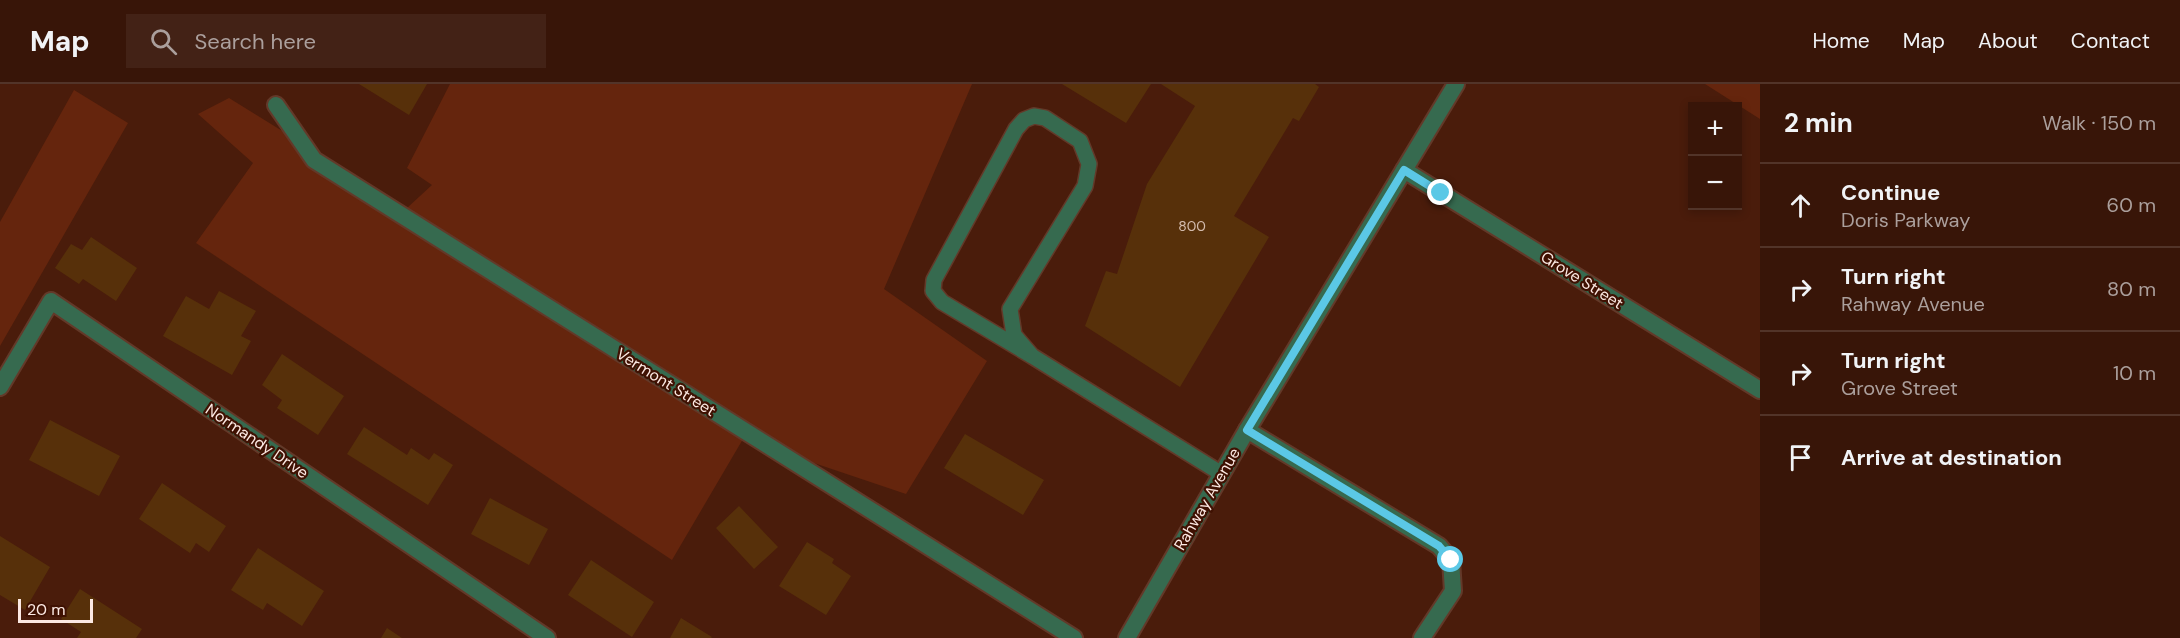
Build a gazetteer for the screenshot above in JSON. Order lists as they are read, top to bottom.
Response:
{
  "streets": {
    "street": [
      "Grove Street",
      "Vermont Street",
      "Normandy Drive",
      "Rahway Avenue"
    ]
  },
  "crossings": [
    ["Grove Street", "Rahway Avenue"]
  ],
  "house_numbers": ["800"],
  "scale_bar": "20 m",
  "page": {
    "header": "Map",
    "search": "Search here",
    "nav": [
      "Home",
      "Map",
      "About",
      "Contact"
    ],
    "heading": ["2 min", "Walk · 150 m"],
    "map_buttons": ["+", "−"],
    "list": [
      ["Continue", "Doris Parkway", "60 m"],
      ["Turn right", "Rahway Avenue", "80 m"],
      ["Turn right", "Grove Street", "10 m"],
      "Arrive at destination"
    ],
    "scale": "20 m"
  }
}
